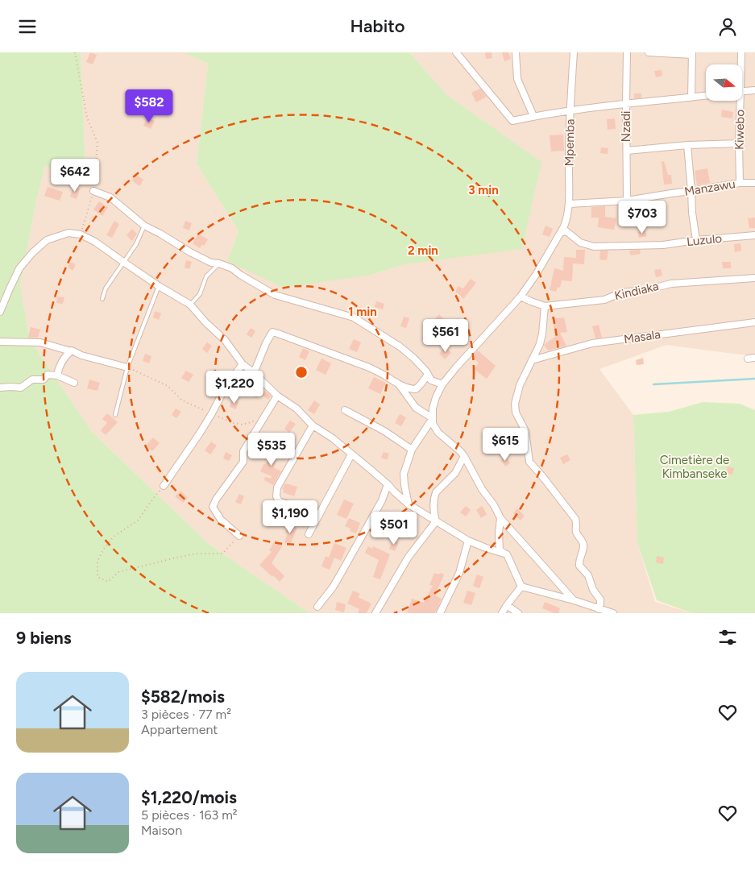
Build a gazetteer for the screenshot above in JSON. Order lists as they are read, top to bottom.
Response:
{
  "streets": {
    "street": [
      "Nzadi",
      "Kiwebo",
      "Mpemba",
      "Manzawu",
      "Luzulo",
      "Kindiaka",
      "Masala"
    ]
  },
  "crossings": [
    ["Nzadi", "Manzawu"],
    ["Kiwebo", "Manzawu"],
    ["Mpemba", "Manzawu"],
    ["Mpemba", "Luzulo"],
    ["Mpemba", "Kindiaka"]
  ],
  "parks": ["Cimetière de Kimbanseke"],
  "north": "right",
  "page": {
    "header": "Habito",
    "price": [
      "$582",
      "$642",
      "$703",
      "$561",
      "$1,220",
      "$615",
      "$535",
      "$1,190",
      "$501"
    ],
    "heading": "9 biens",
    "list": [
      {
        "name": "$582/mois",
        "note": "3 pièces · 77 m² · Appartement"
      },
      {
        "name": "$1,220/mois",
        "note": "5 pièces · 163 m² · Maison"
      }
    ]
  },
  "rings": ["3 min", "2 min", "1 min"]
}
